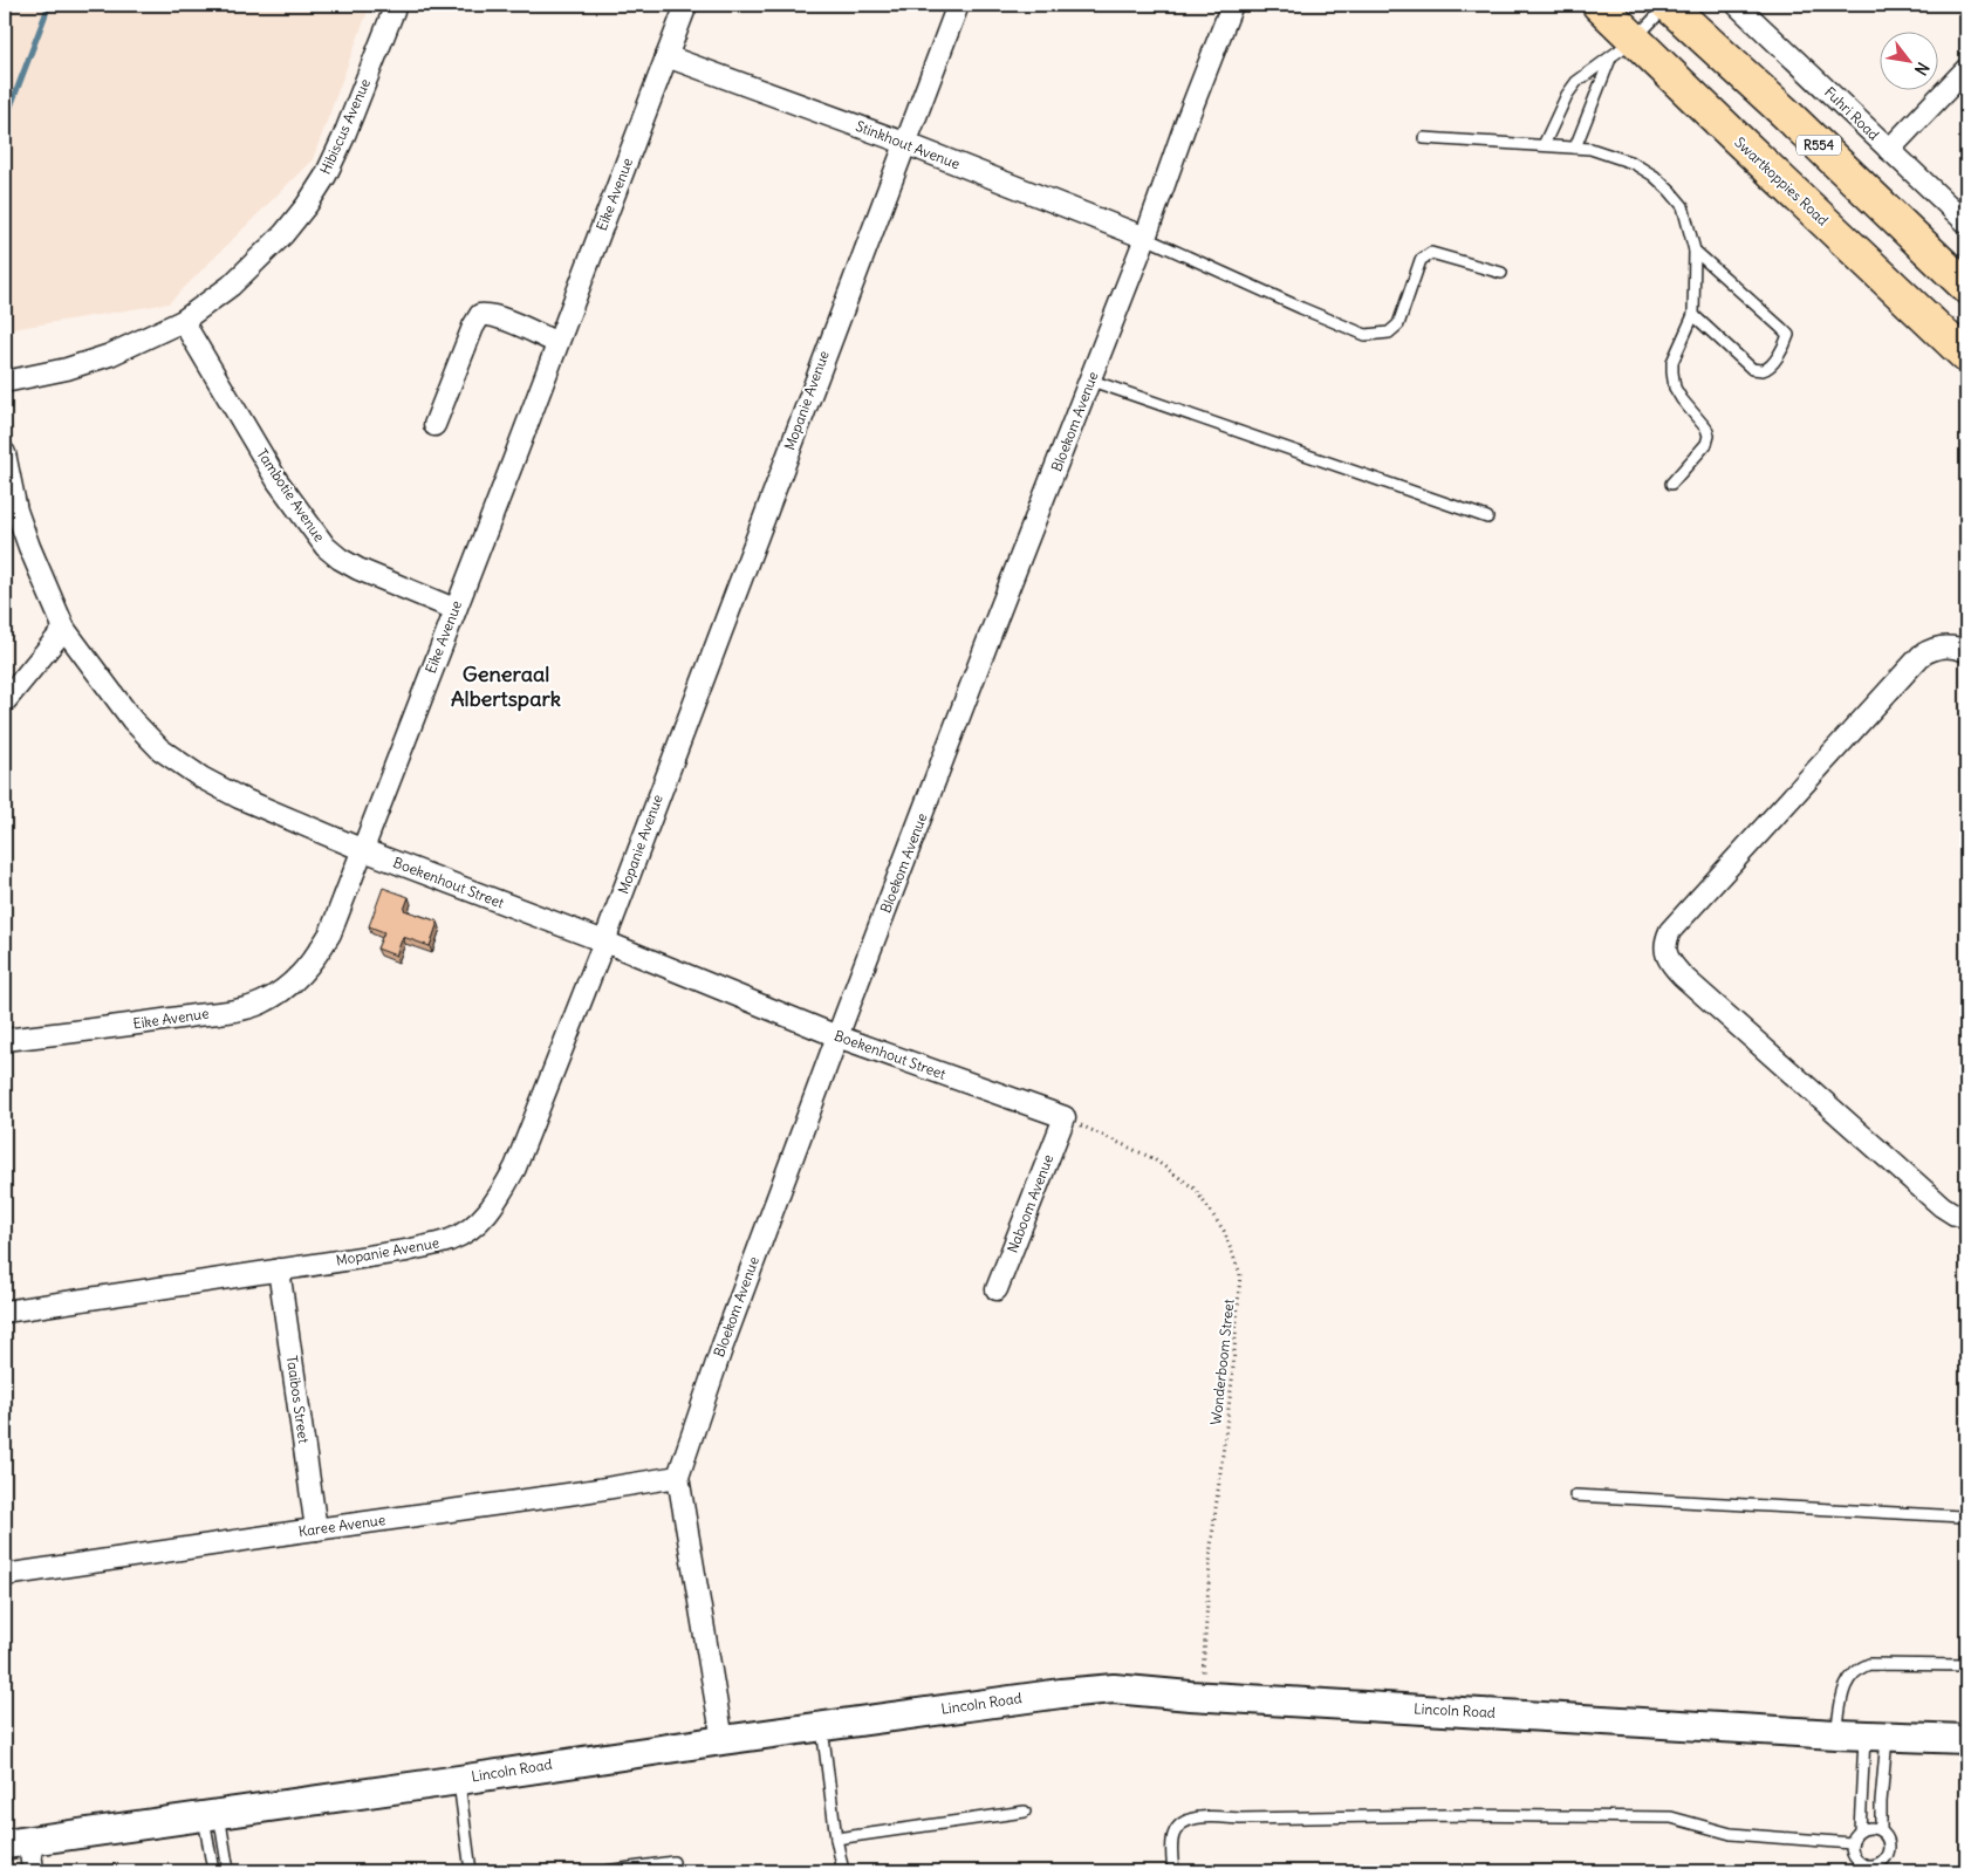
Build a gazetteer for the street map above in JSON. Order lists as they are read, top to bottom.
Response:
{
  "streets": {
    "main road": ["R554", "Swartkoppies Road"],
    "street": [
      "Fuhri Road",
      "Hibiscus Avenue",
      "Stinkhout Avenue",
      "Eike Avenue",
      "Mopanie Avenue",
      "Bloekom Avenue",
      "Tambotie Avenue",
      "Boekenhout Street",
      "Naboom Avenue",
      "Taaibos Street",
      "Karee Avenue",
      "Lincoln Road"
    ],
    "path": ["Wonderboom Street"]
  },
  "crossings": [
    ["Hibiscus Avenue", "Tambotie Avenue"],
    ["Stinkhout Avenue", "Eike Avenue"],
    ["Stinkhout Avenue", "Mopanie Avenue"],
    ["Stinkhout Avenue", "Bloekom Avenue"],
    ["Eike Avenue", "Tambotie Avenue"],
    ["Eike Avenue", "Boekenhout Street"],
    ["Mopanie Avenue", "Boekenhout Street"],
    ["Mopanie Avenue", "Taaibos Street"],
    ["Bloekom Avenue", "Boekenhout Street"],
    ["Bloekom Avenue", "Karee Avenue"],
    ["Bloekom Avenue", "Lincoln Road"],
    ["Boekenhout Street", "Naboom Avenue"],
    ["Boekenhout Street", "Wonderboom Street"],
    ["Naboom Avenue", "Wonderboom Street"],
    ["Wonderboom Street", "Lincoln Road"],
    ["Taaibos Street", "Karee Avenue"]
  ],
  "districts": ["Generaal Albertspark"],
  "north": "bottom right"
}
